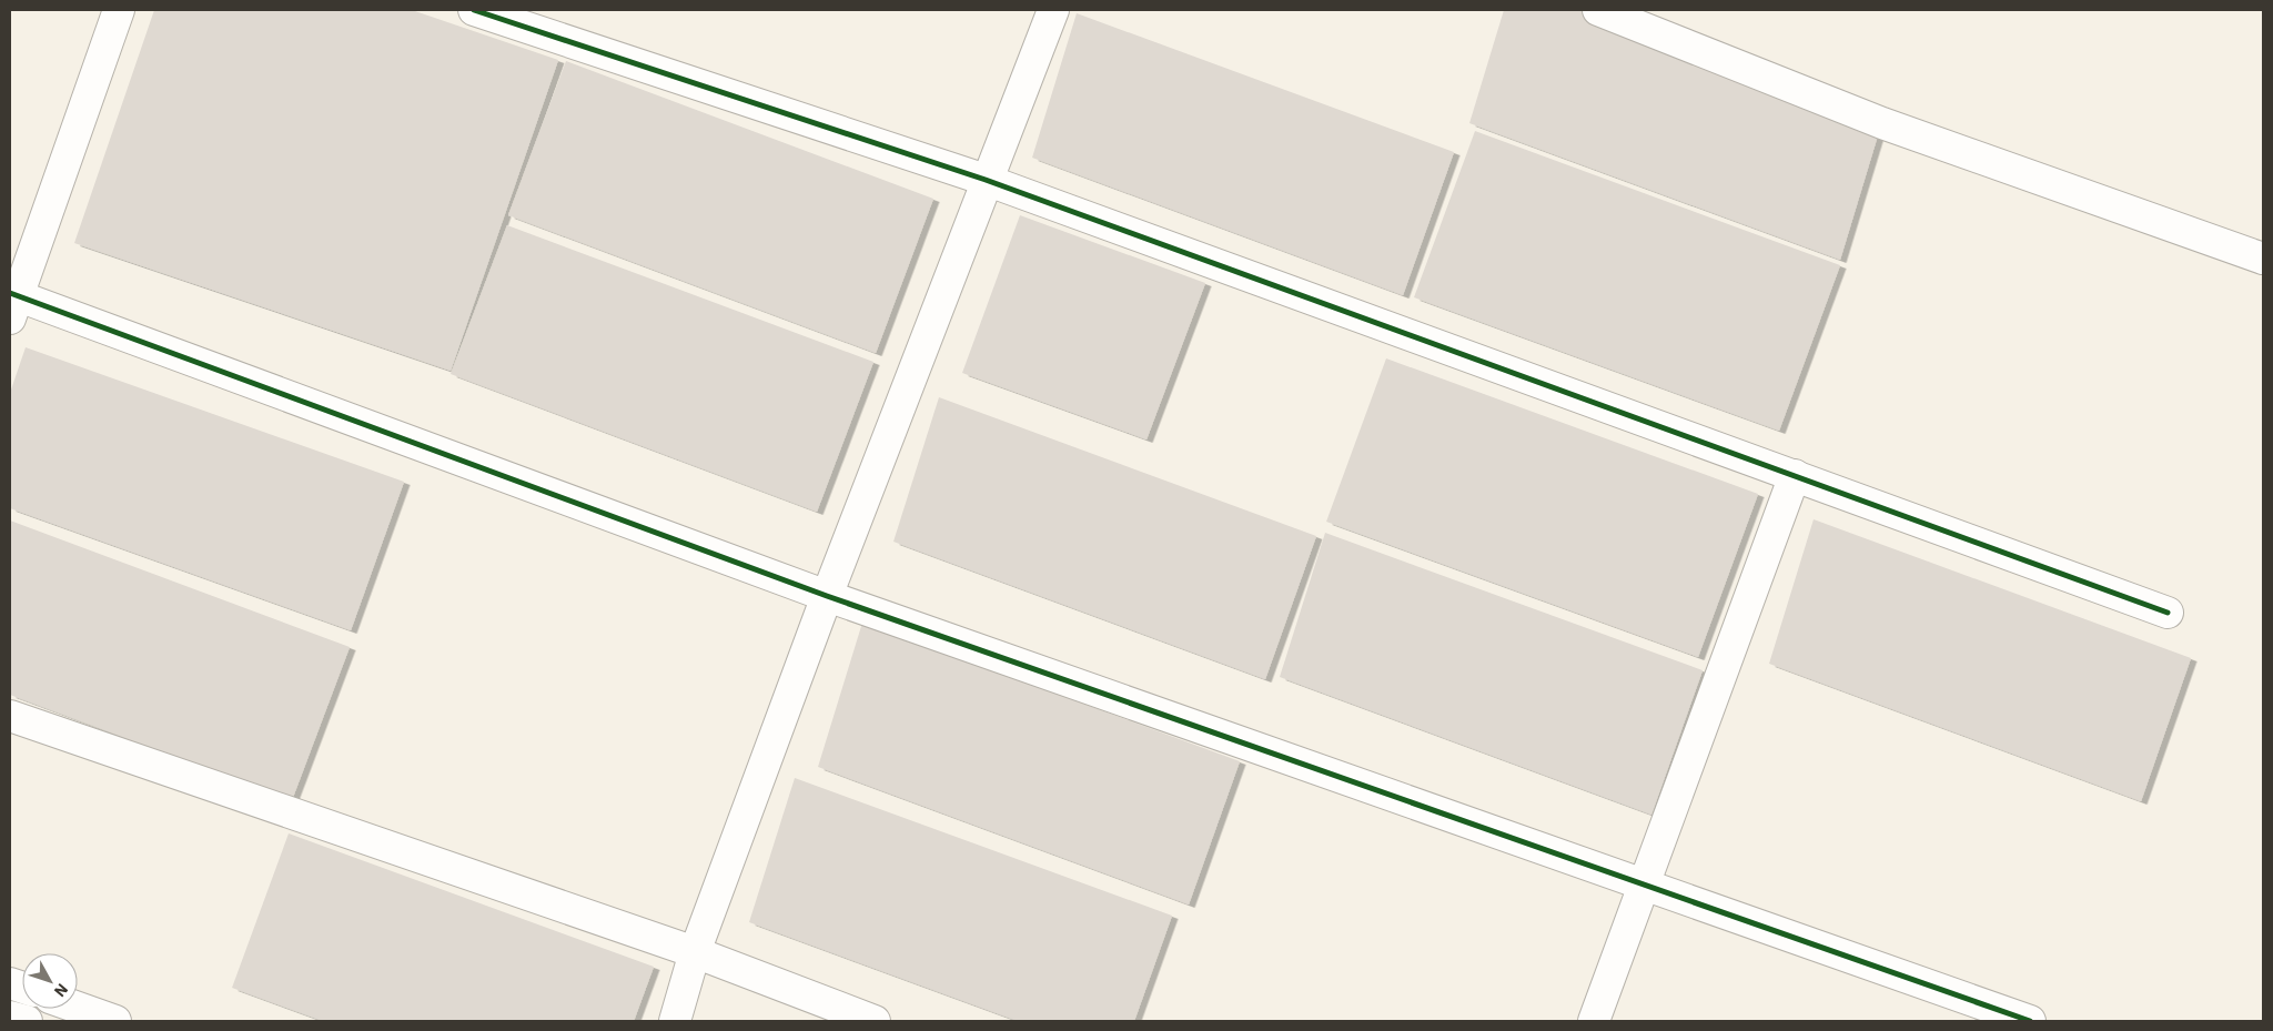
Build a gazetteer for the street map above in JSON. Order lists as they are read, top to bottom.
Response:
{
  "north": "bottom right"
}
